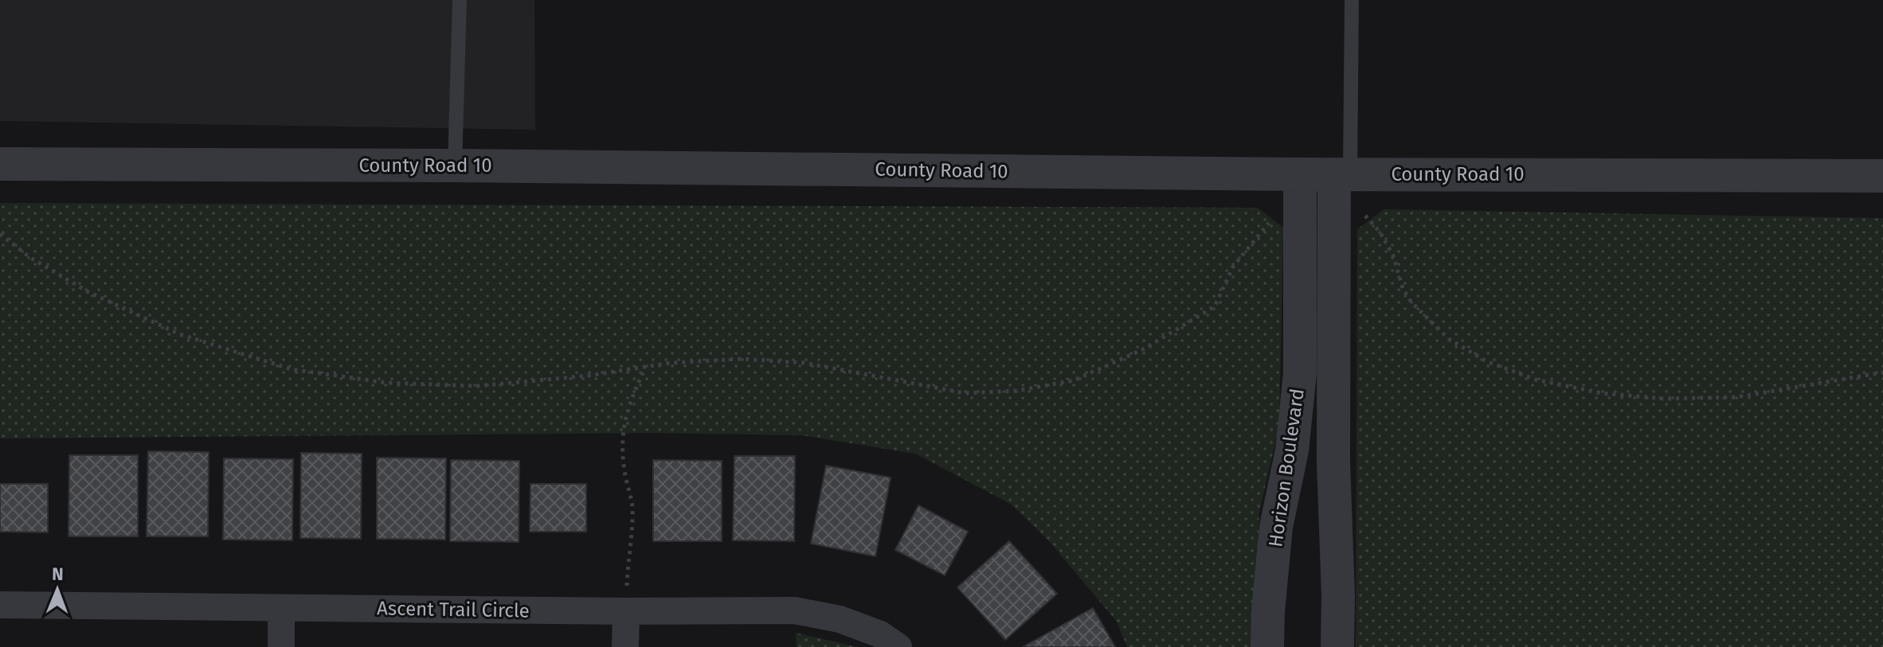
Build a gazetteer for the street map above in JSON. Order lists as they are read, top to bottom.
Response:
{
  "streets": {
    "street": ["County Road 10", "Horizon Boulevard", "Ascent Trail Circle"]
  },
  "crossings": [
    ["County Road 10", "Horizon Boulevard"]
  ],
  "north": "top"
}
